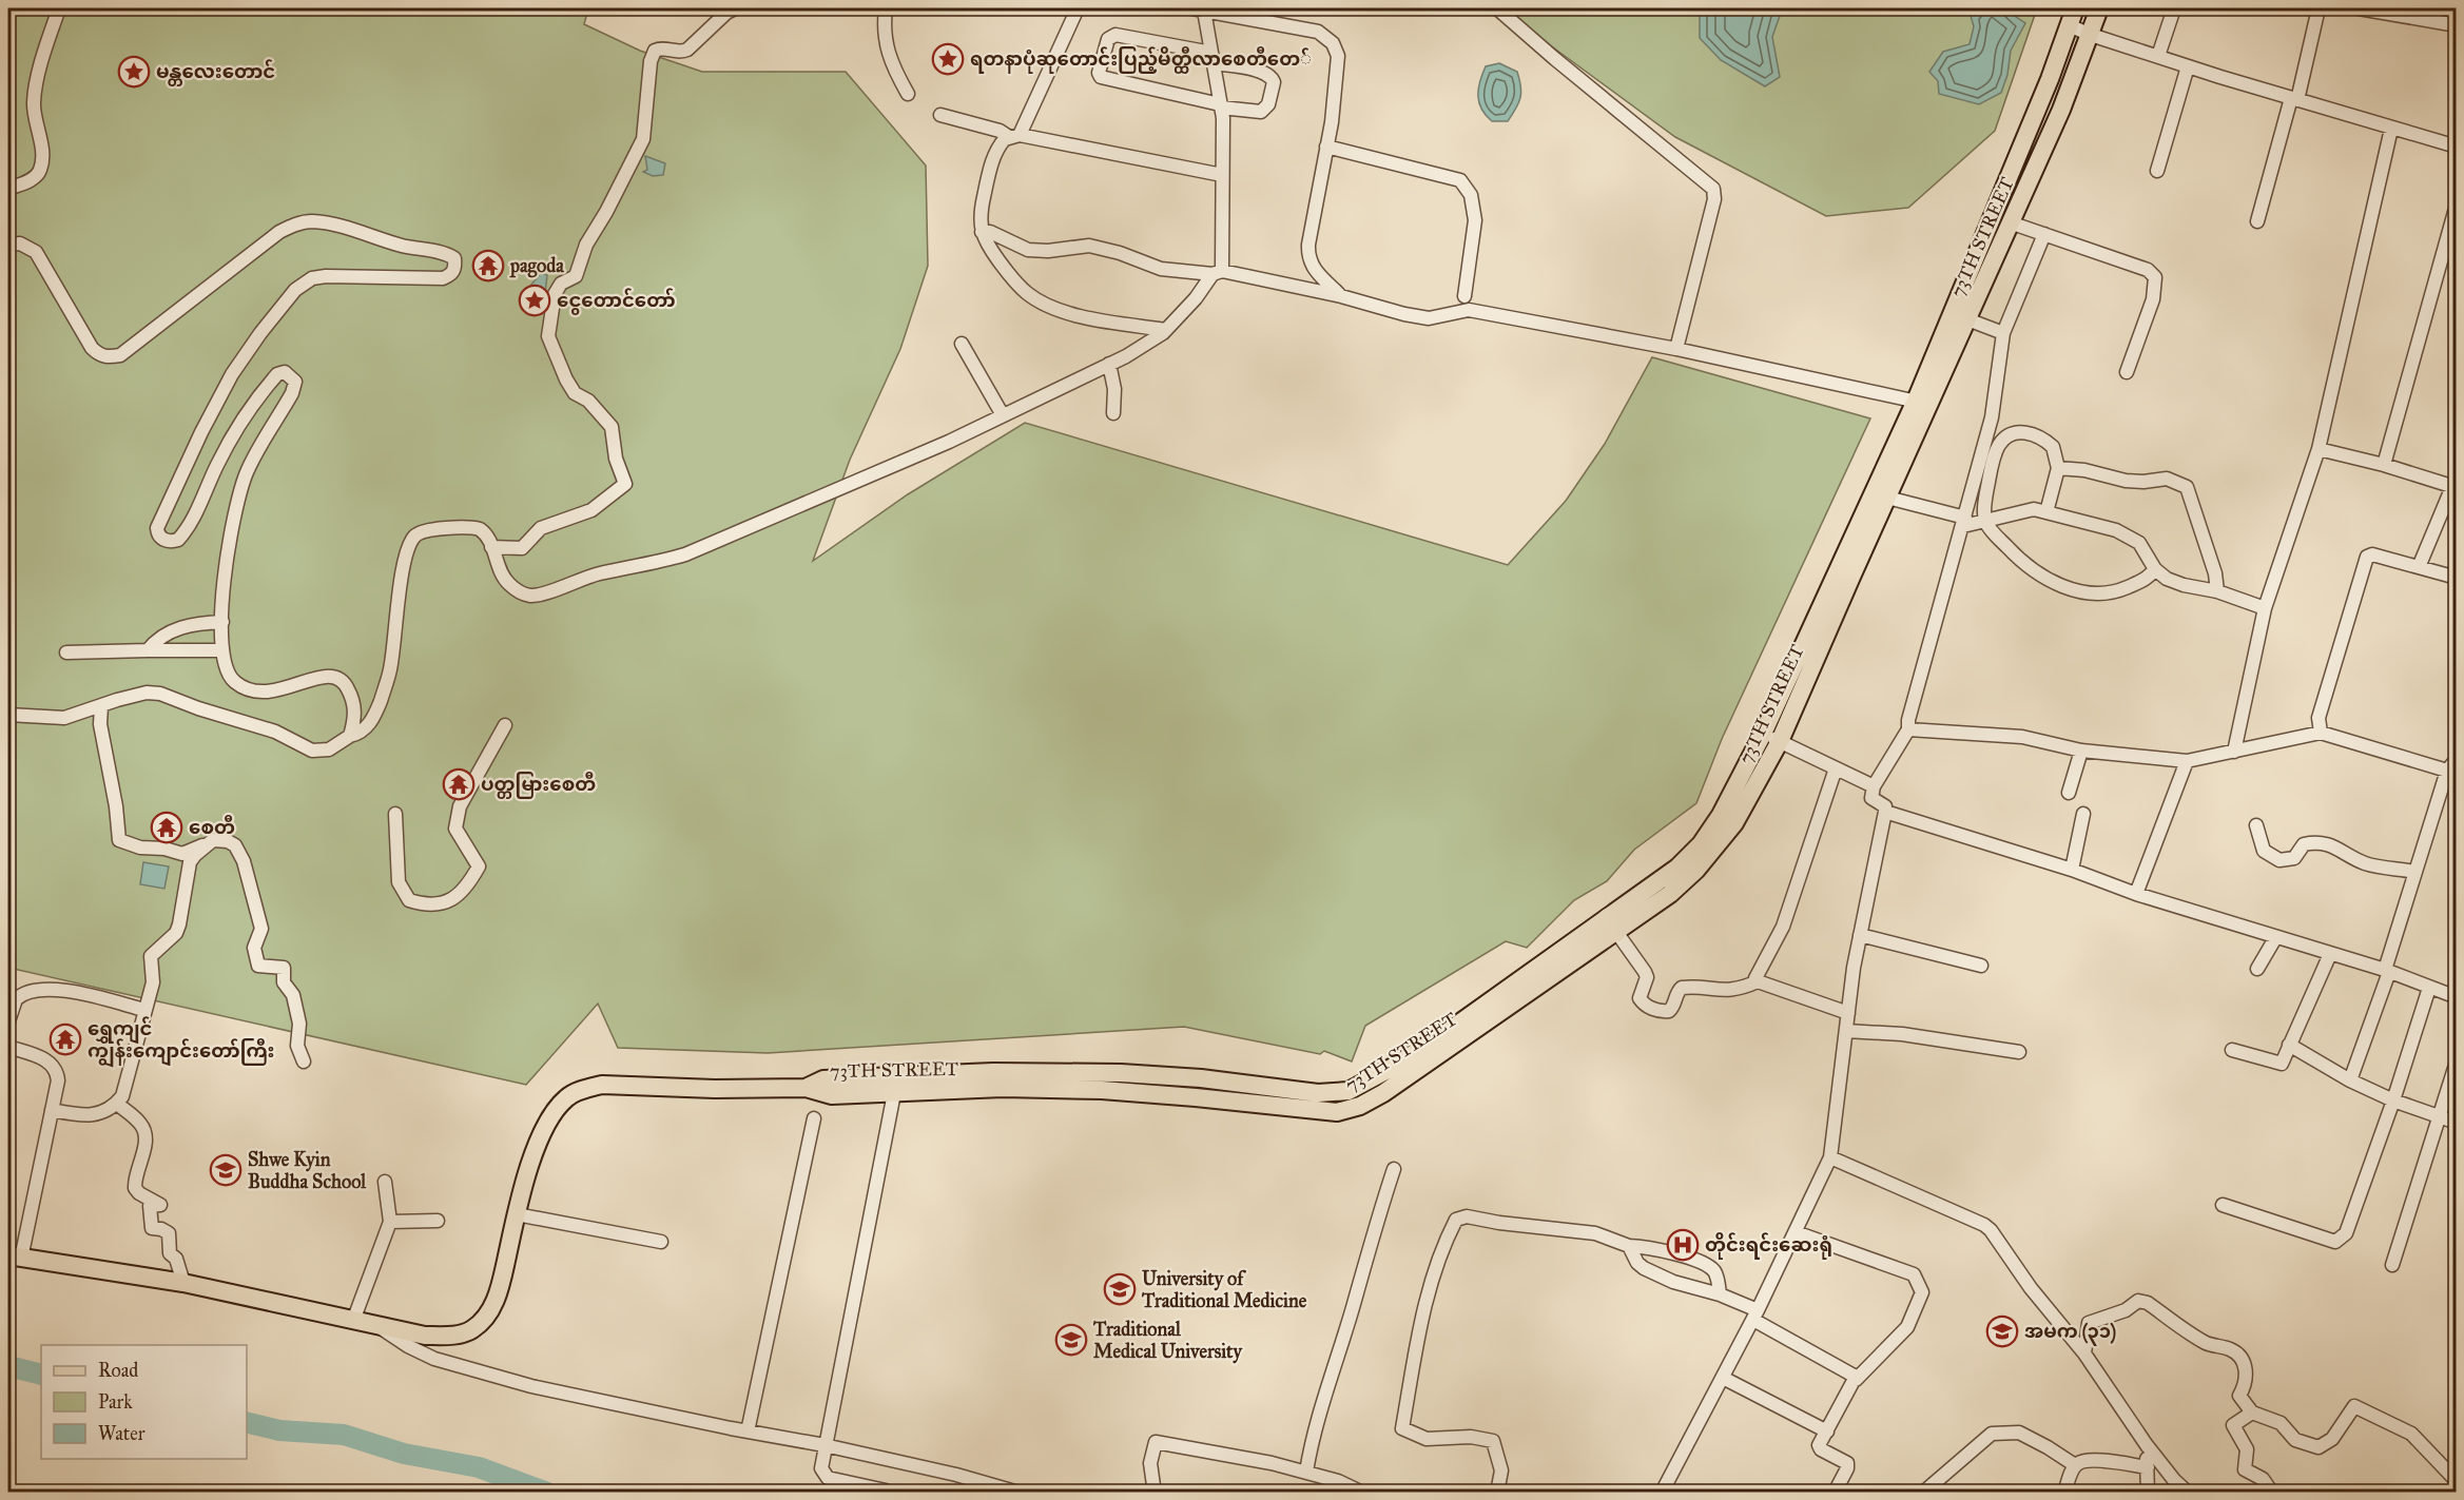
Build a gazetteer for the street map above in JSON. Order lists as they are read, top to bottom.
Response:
{
  "streets": {
    "main road": ["73TH STREET"]
  },
  "places": {
    "place": ["ရတနာပုံဆုတောင်းပြည့်မိတ္ထီလာစေတီတေ်", "မန္တလေးတောင်", "ငွေတောင်တော်"],
    "temple": [
      "pagoda",
      "ပတ္တမြားစေတီ",
      "စေတီ",
      "ရွှေကျင် ကျွန်းကျောင်းတော်ကြီး"
    ],
    "school or university": [
      "Shwe Kyin Buddha School",
      "University of Traditional Medicine",
      "အမက (၃၁)",
      "Traditional Medical University"
    ],
    "hospital": ["တိုင်းရင်းဆေးရုံ"]
  },
  "legend": ["Road", "Park", "Water"]
}
